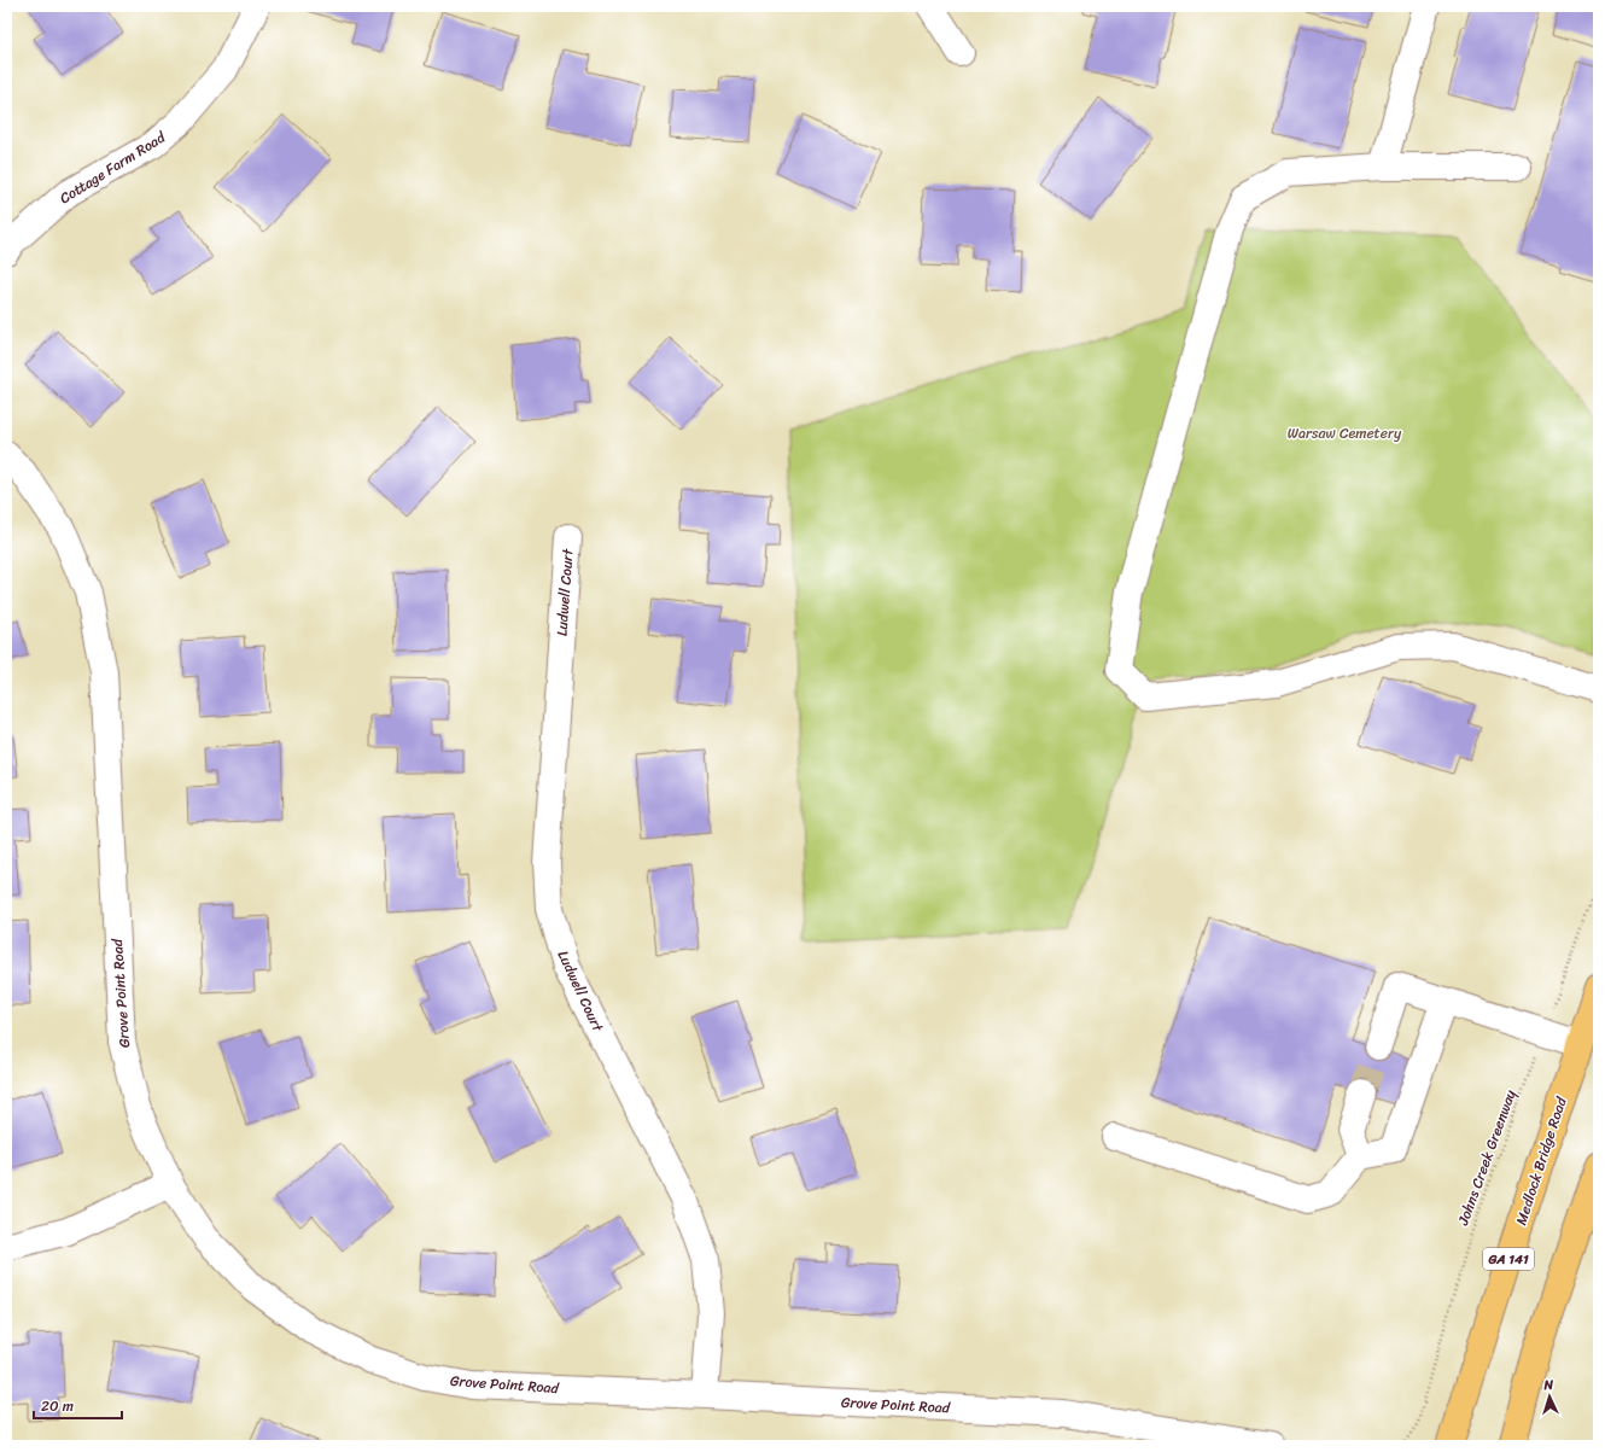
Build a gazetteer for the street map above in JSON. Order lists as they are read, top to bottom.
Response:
{
  "streets": {
    "highway": ["Medlock Bridge Road", "GA 141"],
    "street": ["Cottage Farm Road", "Ludwell Court", "Grove Point Road"],
    "path": ["Johns Creek Greenway"]
  },
  "crossings": [
    ["Ludwell Court", "Grove Point Road"]
  ],
  "parks": ["Warsaw Cemetery"],
  "scale_bar": "20 m",
  "north": "top"
}
